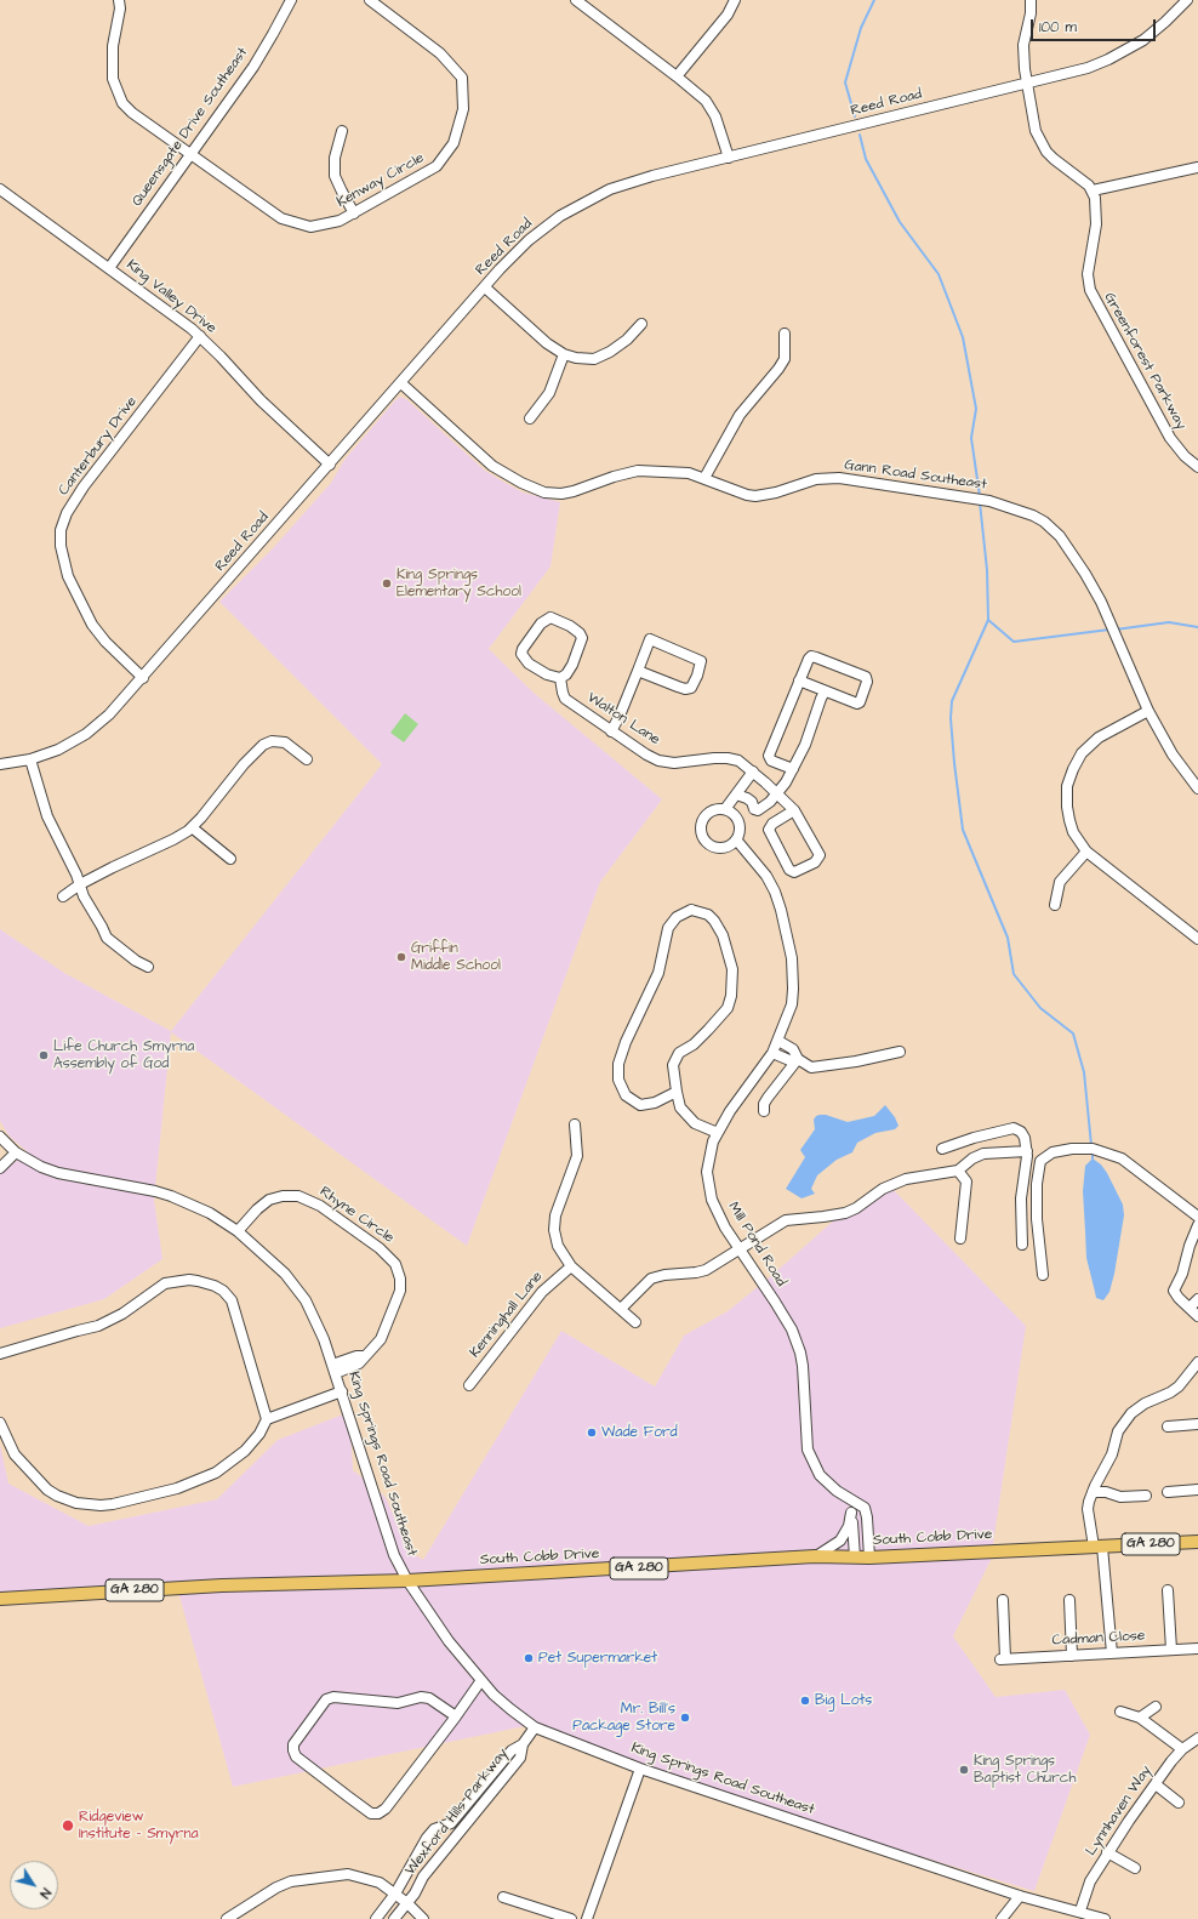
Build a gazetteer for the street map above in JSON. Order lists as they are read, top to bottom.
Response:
{
  "streets": {
    "main road": ["South Cobb Drive", "GA 280"],
    "street": [
      "Reed Road",
      "Queensgate Drive Southeast",
      "Kenway Circle",
      "King Valley Drive",
      "Greenforest Parkway",
      "Canterbury Drive",
      "Gann Road Southeast",
      "Walton Lane",
      "Rhyne Circle",
      "Mill Pond Road",
      "Kenninghall Lane",
      "King Springs Road Southeast",
      "Cadman Close",
      "Lynnhaven Way",
      "Wexford Hills Parkway"
    ]
  },
  "crossings": [
    ["Reed Road", "King Valley Drive"],
    ["Reed Road", "Canterbury Drive"],
    ["Reed Road", "Gann Road Southeast"],
    ["Queensgate Drive Southeast", "Kenway Circle"],
    ["Queensgate Drive Southeast", "King Valley Drive"],
    ["King Valley Drive", "Canterbury Drive"],
    ["Rhyne Circle", "King Springs Road Southeast"],
    ["Mill Pond Road", "South Cobb Drive"],
    ["King Springs Road Southeast", "South Cobb Drive"],
    ["King Springs Road Southeast", "Lynnhaven Way"],
    ["King Springs Road Southeast", "Wexford Hills Parkway"]
  ],
  "places": [
    "King Springs Elementary School",
    "Griffin Middle School",
    "Life Church Smyrna Assembly of God",
    "Wade Ford",
    "Pet Supermarket",
    "Big Lots",
    "Mr. Bill's Package Store",
    "King Springs Baptist Church",
    "Ridgeview Institute - Smyrna"
  ],
  "scale_bar": "100 m",
  "north": "bottom right"
}
